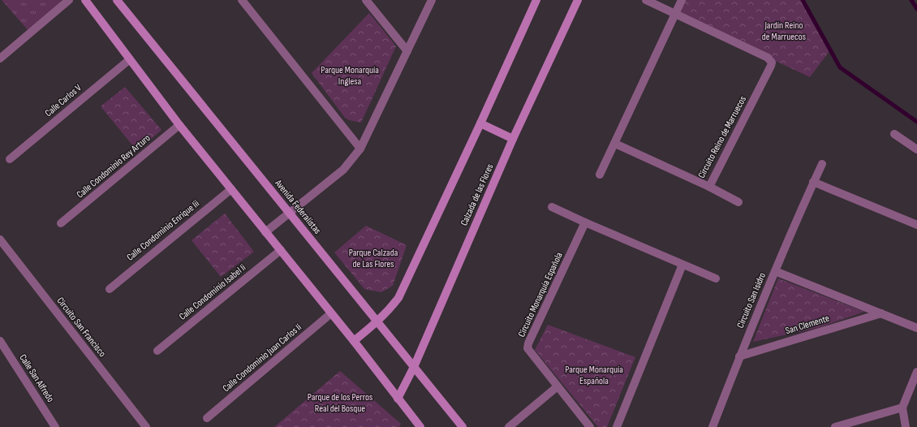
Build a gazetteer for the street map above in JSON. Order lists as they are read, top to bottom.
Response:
{
  "streets": {
    "street": [
      "Calle Carlos V",
      "Circuito Reino de Marruecos",
      "Calle Condominio Rey Arturo",
      "Calzada de las Flores",
      "Avenida Federalistas",
      "Calle Condominio Enrique Iii",
      "Calle Condominio Isabel Ii",
      "Circuito Monarquía Española",
      "Circuito San Isidro",
      "San Clemente",
      "Circuito San Francisco",
      "Calle Condominio Juan Carlos Ii",
      "Calle San Alfredo"
    ]
  },
  "crossings": [
    ["Calzada de las Flores", "Avenida Federalistas"],
    ["Circuito San Isidro", "San Clemente"]
  ],
  "parks": [
    "Jardín Reino de Marruecos",
    "Parque Monarquía Inglesa",
    "Parque Calzada de Las Flores",
    "Parque Monarquía Española",
    "Parque de los Perros Real del Bosque"
  ]
}
